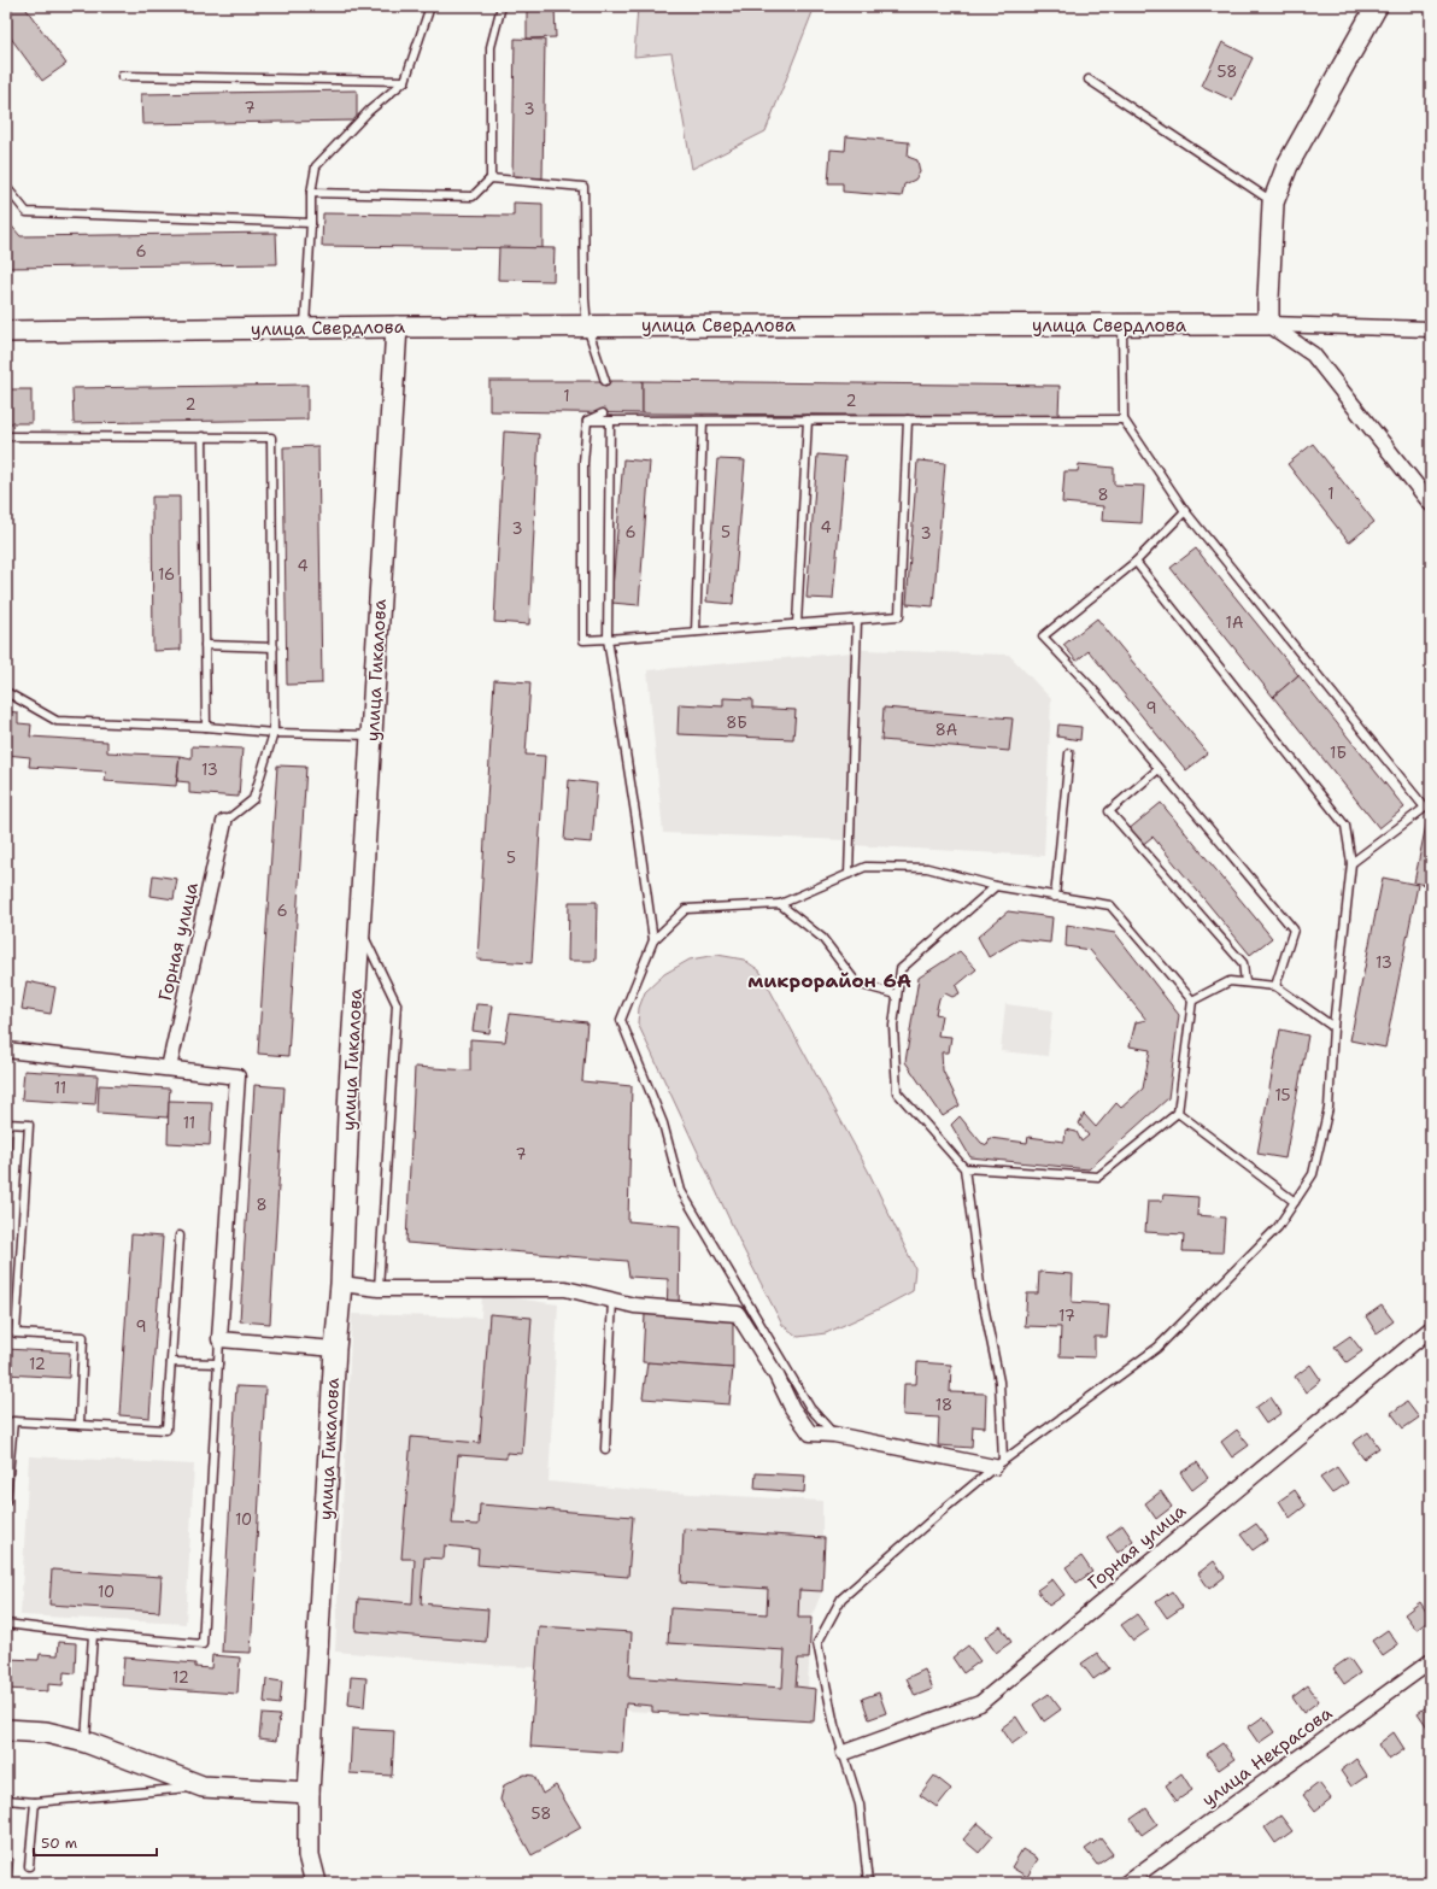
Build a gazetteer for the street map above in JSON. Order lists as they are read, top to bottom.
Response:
{
  "streets": {
    "main road": ["улица Свердлова", "улица Гикалова"],
    "street": ["Горная улица", "улица Некрасова"]
  },
  "crossings": [
    ["улица Свердлова", "улица Гикалова"]
  ],
  "districts": ["микрорайон 6А"],
  "house_numbers": [
    "58",
    "7",
    "3",
    "6",
    "1",
    "2",
    "2",
    "1",
    "8",
    "4",
    "3",
    "6",
    "5",
    "3",
    "4",
    "16",
    "1А",
    "9",
    "8Б",
    "8А",
    "1Б",
    "13",
    "5",
    "6",
    "13",
    "11",
    "15",
    "11",
    "7",
    "8",
    "17",
    "9",
    "12",
    "18",
    "10",
    "10",
    "12",
    "58"
  ],
  "scale_bar": "50 m"
}
